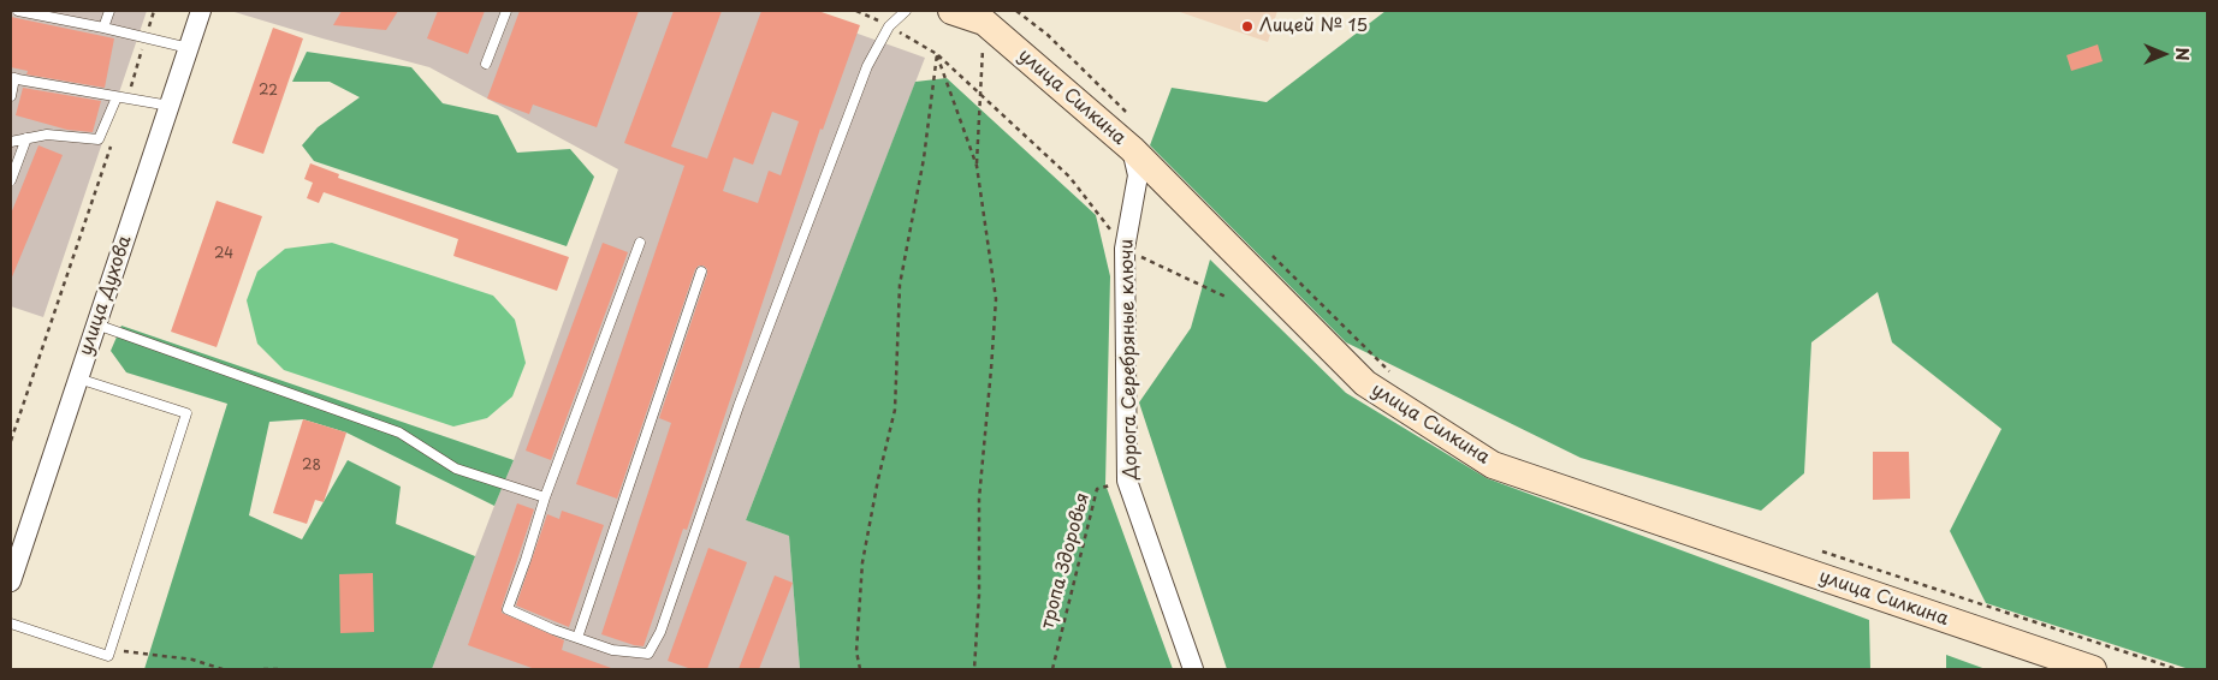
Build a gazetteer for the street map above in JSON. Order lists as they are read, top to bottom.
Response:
{
  "streets": {
    "main road": ["улица Силкина"],
    "street": ["улица Духова", "Дорога Серебряные ключи"],
    "path": ["тропа Здоровья"]
  },
  "crossings": [
    ["улица Силкина", "Дорога Серебряные ключи"],
    ["Дорога Серебряные ключи", "тропа Здоровья"]
  ],
  "places": ["Лицей № 15"],
  "house_numbers": ["22", "24", "28"],
  "north": "right"
}
